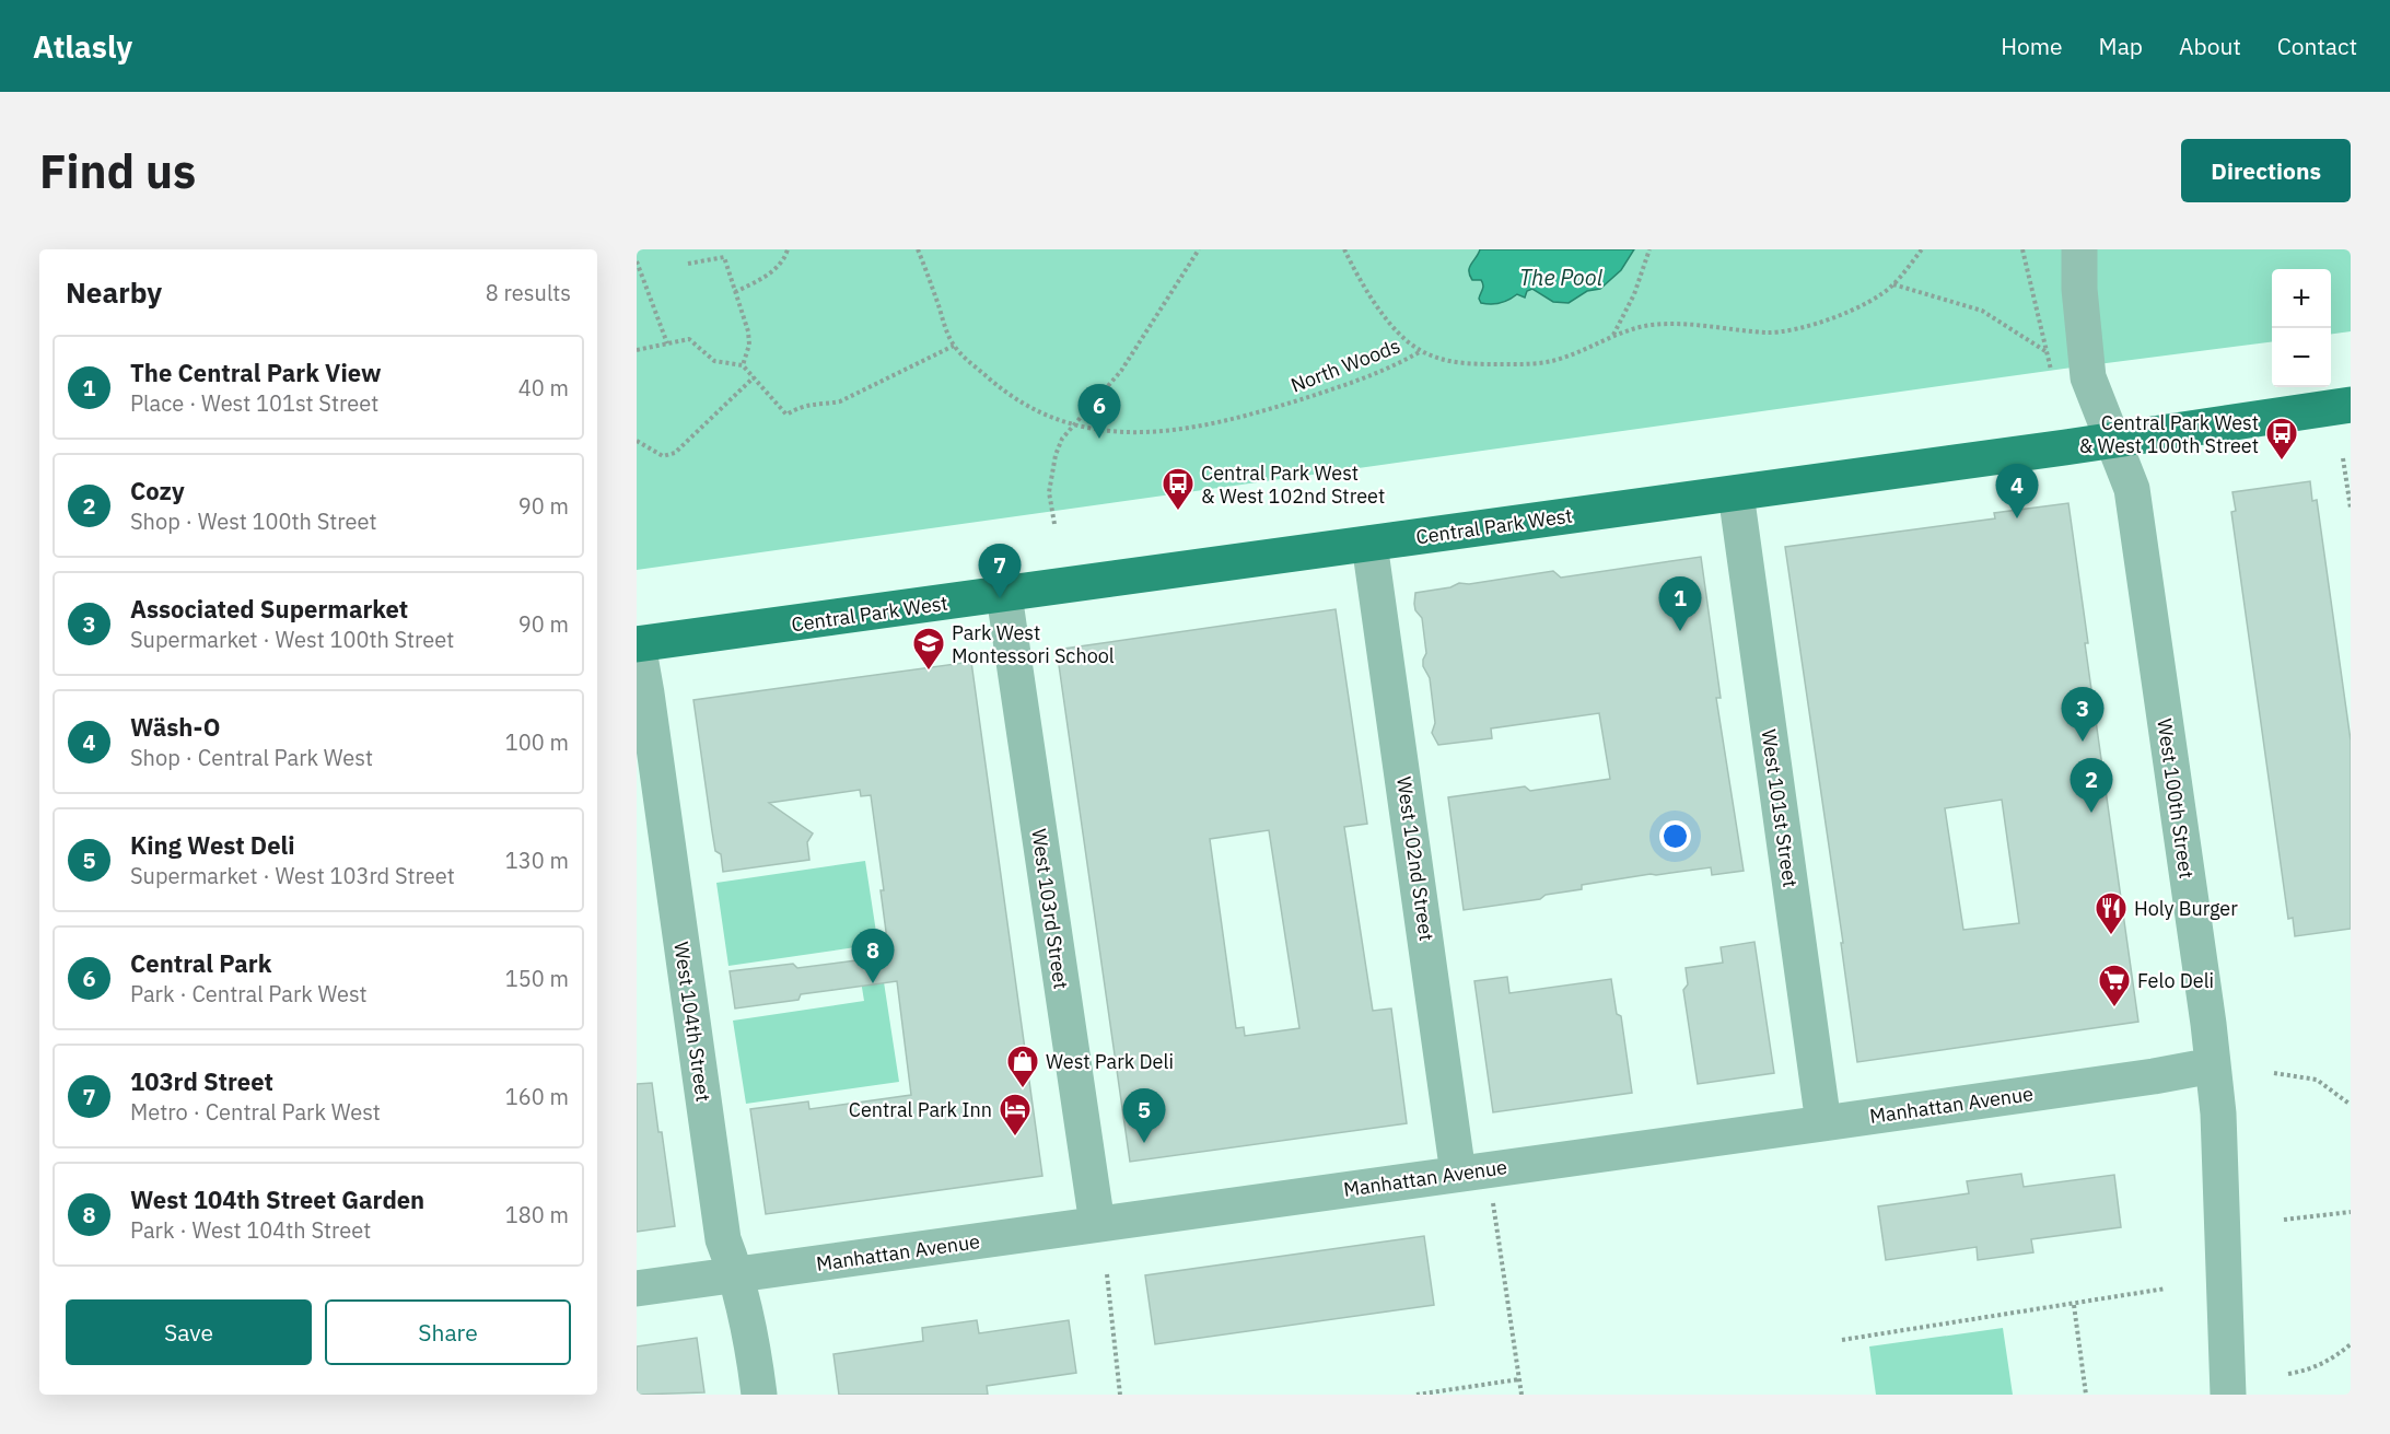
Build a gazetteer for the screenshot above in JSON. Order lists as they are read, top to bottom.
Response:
{
  "streets": {
    "main road": ["Central Park West"],
    "street": [
      "West 100th Street",
      "West 101st Street",
      "West 102nd Street",
      "West 103rd Street",
      "West 104th Street",
      "Manhattan Avenue"
    ],
    "path": ["North Woods"]
  },
  "crossings": [
    ["Central Park West", "West 100th Street"],
    ["Central Park West", "West 101st Street"],
    ["Central Park West", "West 102nd Street"],
    ["Central Park West", "West 103rd Street"],
    ["Central Park West", "West 104th Street"],
    ["West 100th Street", "Manhattan Avenue"],
    ["West 101st Street", "Manhattan Avenue"],
    ["West 102nd Street", "Manhattan Avenue"],
    ["West 103rd Street", "Manhattan Avenue"],
    ["West 104th Street", "Manhattan Avenue"]
  ],
  "water": ["The Pool"],
  "places": {
    "bus stop": ["Central Park West & West 100th Street", "Central Park West & West 102nd Street"],
    "school or university": ["Park West Montessori School"],
    "restaurant": ["Holy Burger"],
    "supermarket": ["Felo Deli"],
    "shop": ["West Park Deli"],
    "hotel": ["Central Park Inn"]
  },
  "page": {
    "header": "Atlasly",
    "nav": [
      "Home",
      "Map",
      "About",
      "Contact"
    ],
    "buttons": [
      "Directions",
      ["Save", "Share"]
    ],
    "title": "Find us",
    "heading": ["Nearby", "8 results"],
    "map_buttons": ["+", "−"],
    "list": [
      {
        "mark": "1",
        "name": "The Central Park View",
        "note": "Place · West 101st Street",
        "value": "40 m"
      },
      {
        "mark": "2",
        "name": "Cozy",
        "note": "Shop · West 100th Street",
        "value": "90 m"
      },
      {
        "mark": "3",
        "name": "Associated Supermarket",
        "note": "Supermarket · West 100th Street",
        "value": "90 m"
      },
      {
        "mark": "4",
        "name": "Wäsh-O",
        "note": "Shop · Central Park West",
        "value": "100 m"
      },
      {
        "mark": "5",
        "name": "King West Deli",
        "note": "Supermarket · West 103rd Street",
        "value": "130 m"
      },
      {
        "mark": "6",
        "name": "Central Park",
        "note": "Park · Central Park West",
        "value": "150 m"
      },
      {
        "mark": "7",
        "name": "103rd Street",
        "note": "Metro · Central Park West",
        "value": "160 m"
      },
      {
        "mark": "8",
        "name": "West 104th Street Garden",
        "note": "Park · West 104th Street",
        "value": "180 m"
      }
    ],
    "pins": [
      "6",
      "4",
      "7",
      "1",
      "3",
      "2",
      "8",
      "5"
    ]
  }
}
